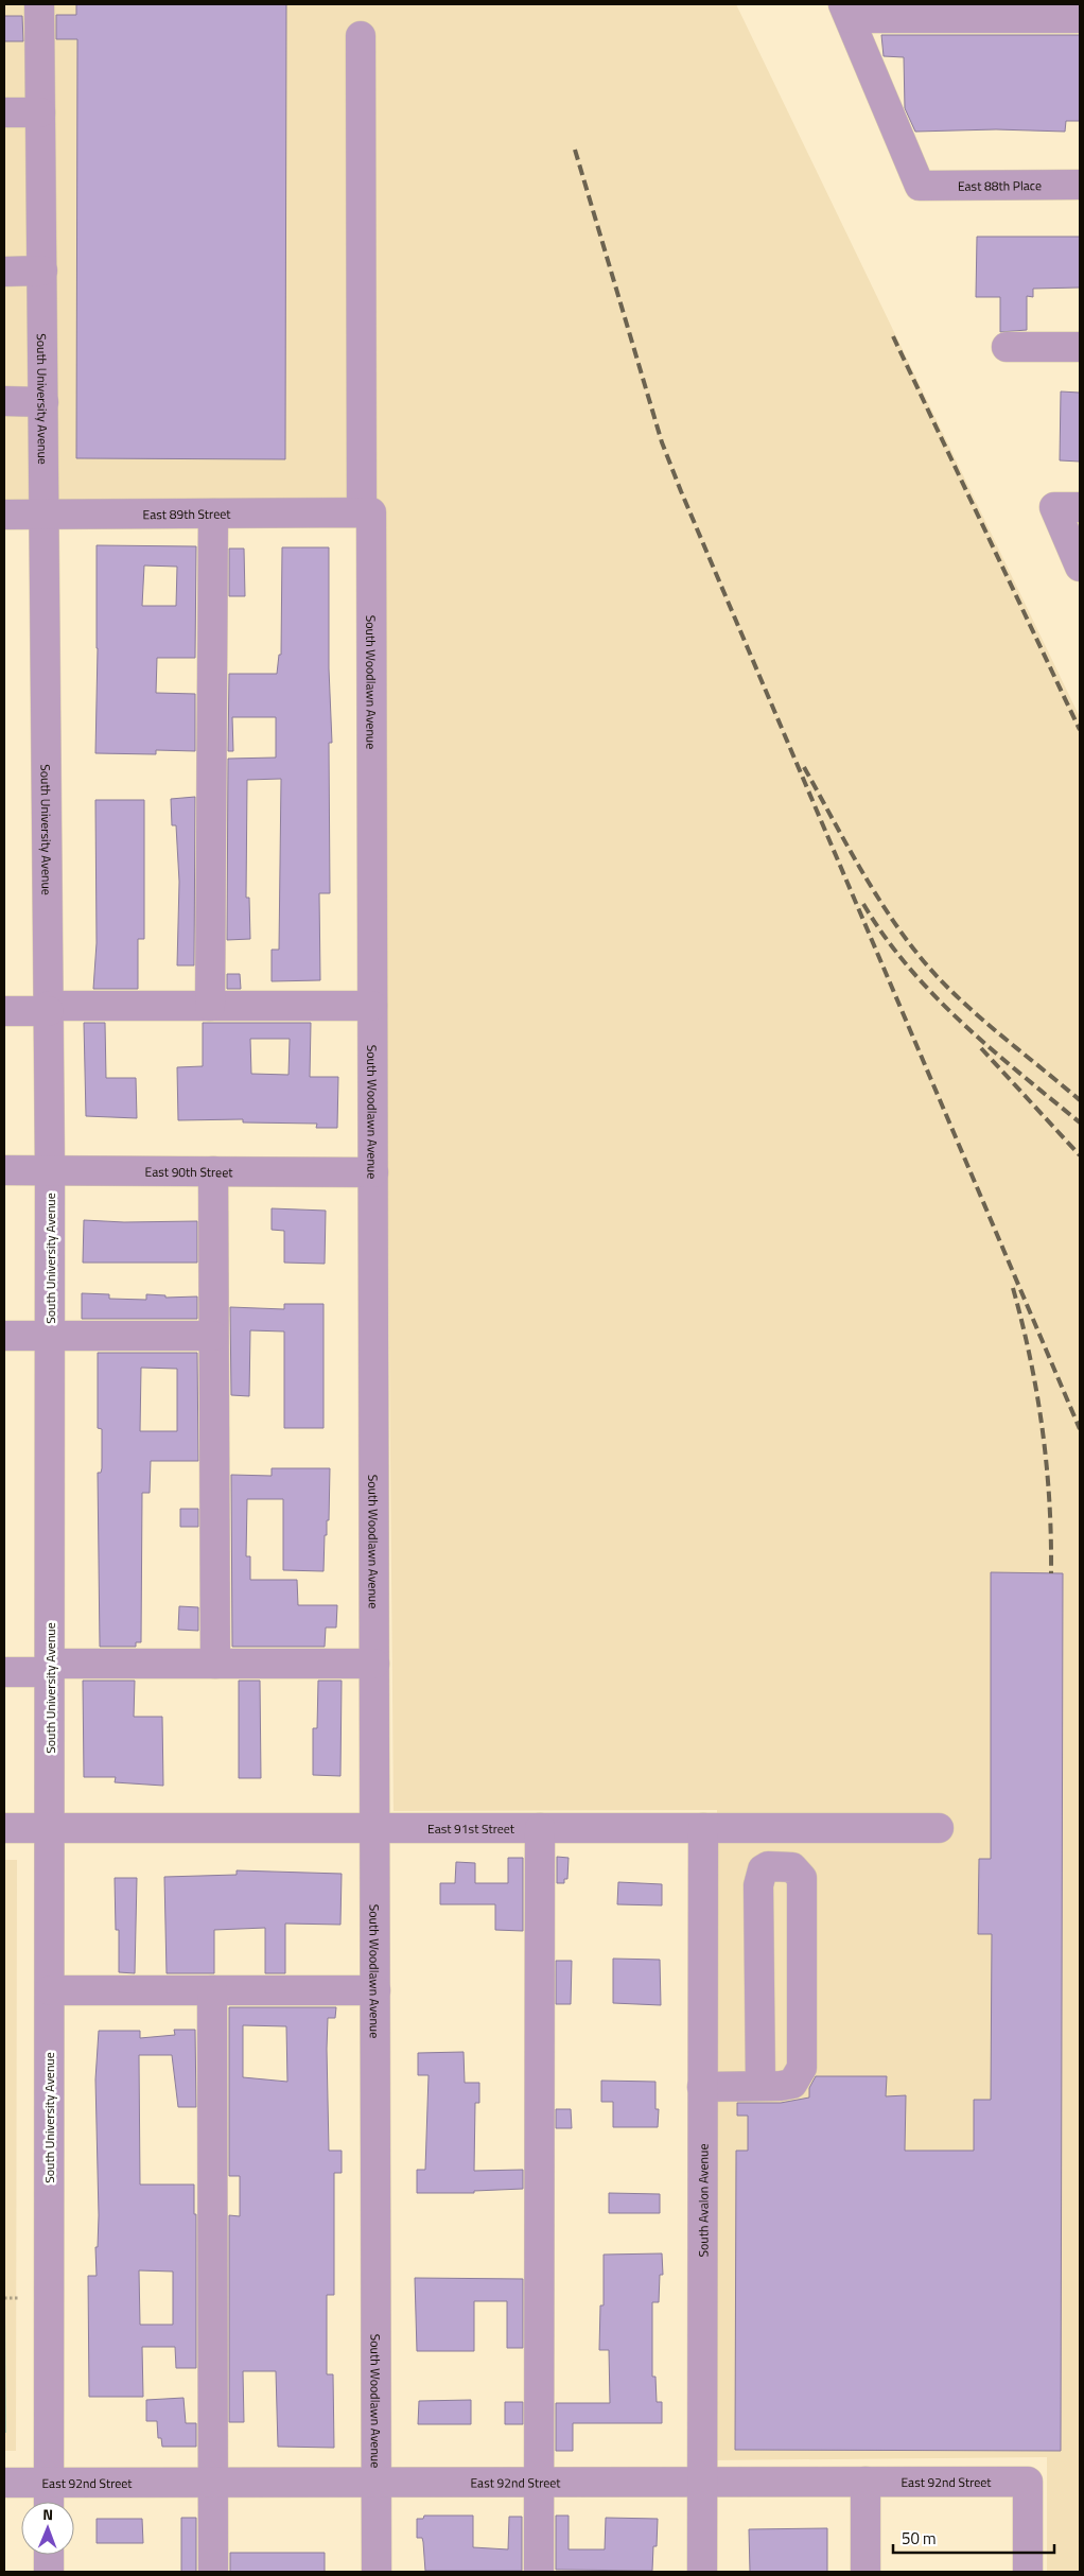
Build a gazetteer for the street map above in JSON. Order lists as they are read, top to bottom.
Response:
{
  "streets": {
    "street": [
      "East 88th Place",
      "South University Avenue",
      "East 89th Street",
      "South Woodlawn Avenue",
      "East 90th Street",
      "East 91st Street",
      "South Avalon Avenue",
      "East 92nd Street"
    ]
  },
  "crossings": [
    ["South University Avenue", "East 89th Street"],
    ["South University Avenue", "East 90th Street"],
    ["South University Avenue", "East 91st Street"],
    ["South University Avenue", "East 92nd Street"],
    ["East 89th Street", "South Woodlawn Avenue"],
    ["South Woodlawn Avenue", "East 90th Street"],
    ["South Woodlawn Avenue", "East 91st Street"],
    ["South Woodlawn Avenue", "East 92nd Street"],
    ["East 91st Street", "South Avalon Avenue"],
    ["South Avalon Avenue", "East 92nd Street"]
  ],
  "scale_bar": "50 m",
  "north": "top"
}
